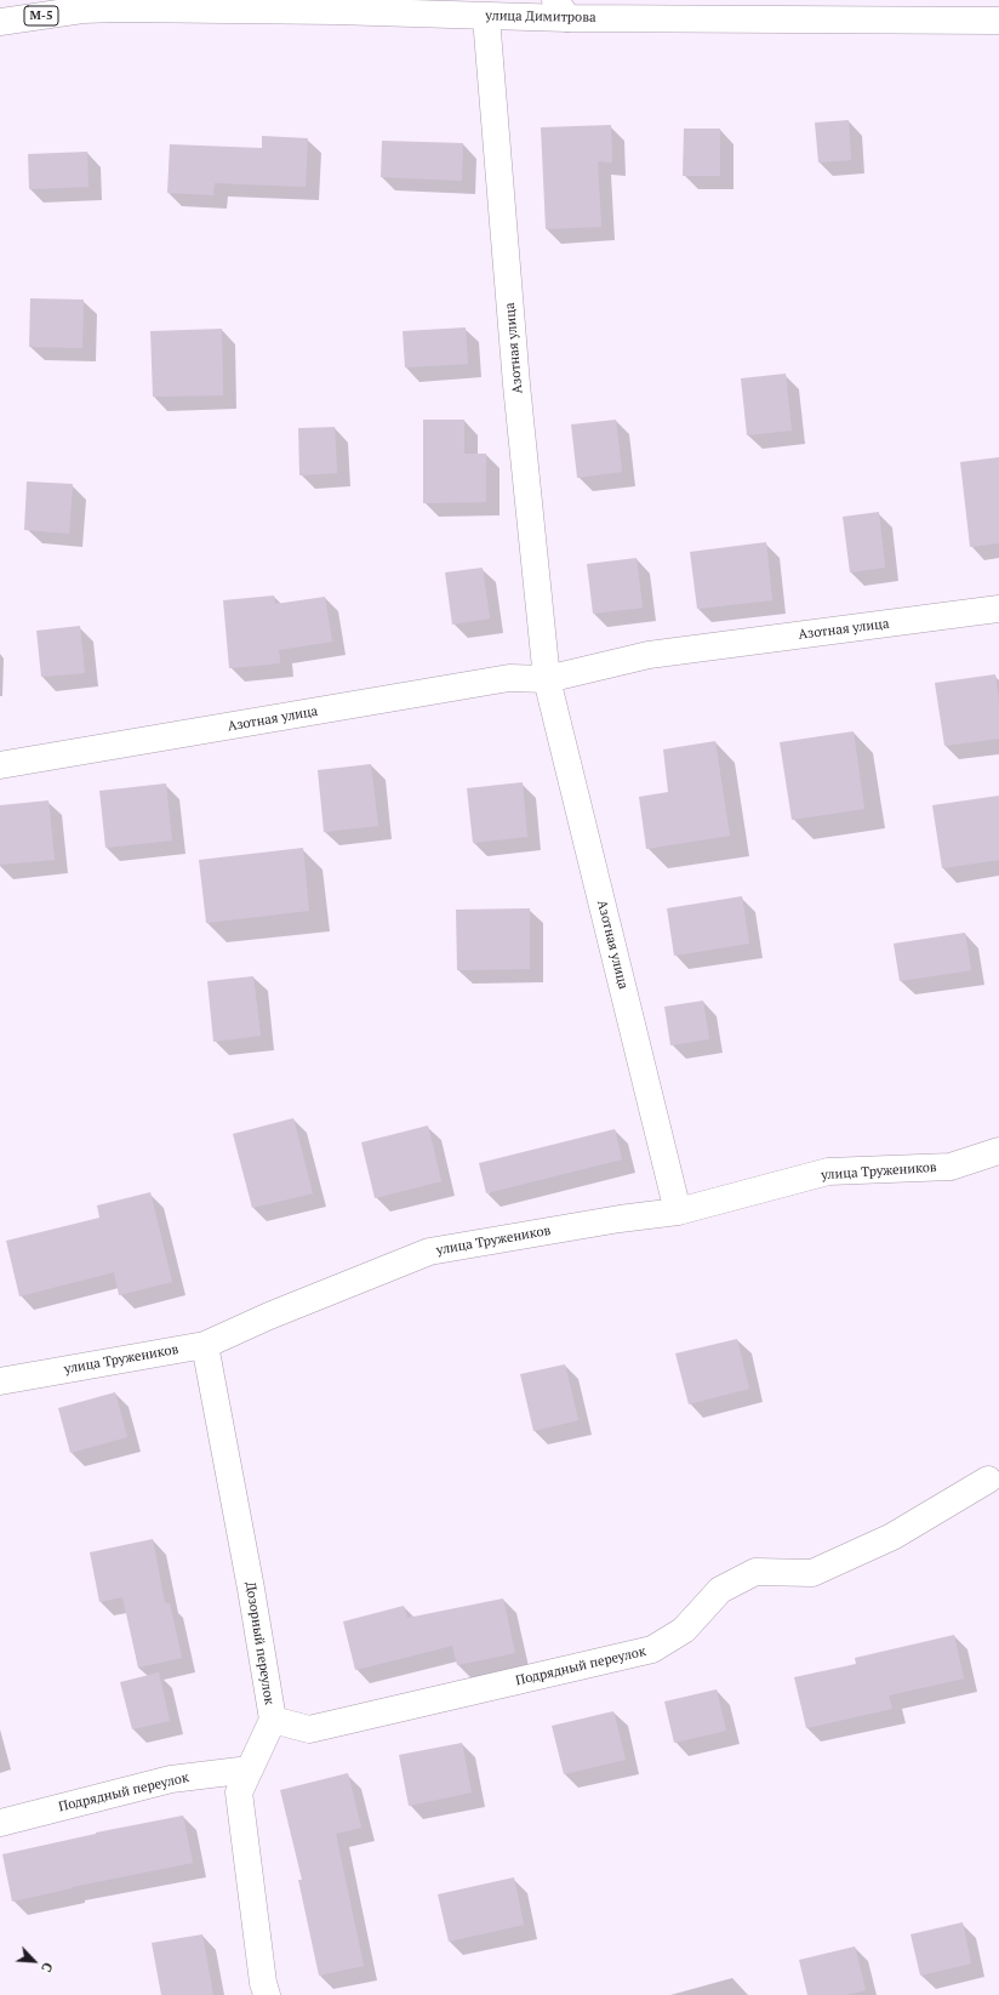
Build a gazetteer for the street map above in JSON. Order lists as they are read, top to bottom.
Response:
{
  "streets": {
    "street": [
      "М-5",
      "улица Димитрова",
      "Азотная улица",
      "улица Тружеников",
      "Дозорный переулок",
      "Подрядный переулок"
    ]
  },
  "crossings": [
    ["М-5", "улица Димитрова"],
    ["улица Димитрова", "Азотная улица"],
    ["Азотная улица", "улица Тружеников"],
    ["улица Тружеников", "Дозорный переулок"],
    ["Дозорный переулок", "Подрядный переулок"]
  ],
  "north": "bottom right"
}
